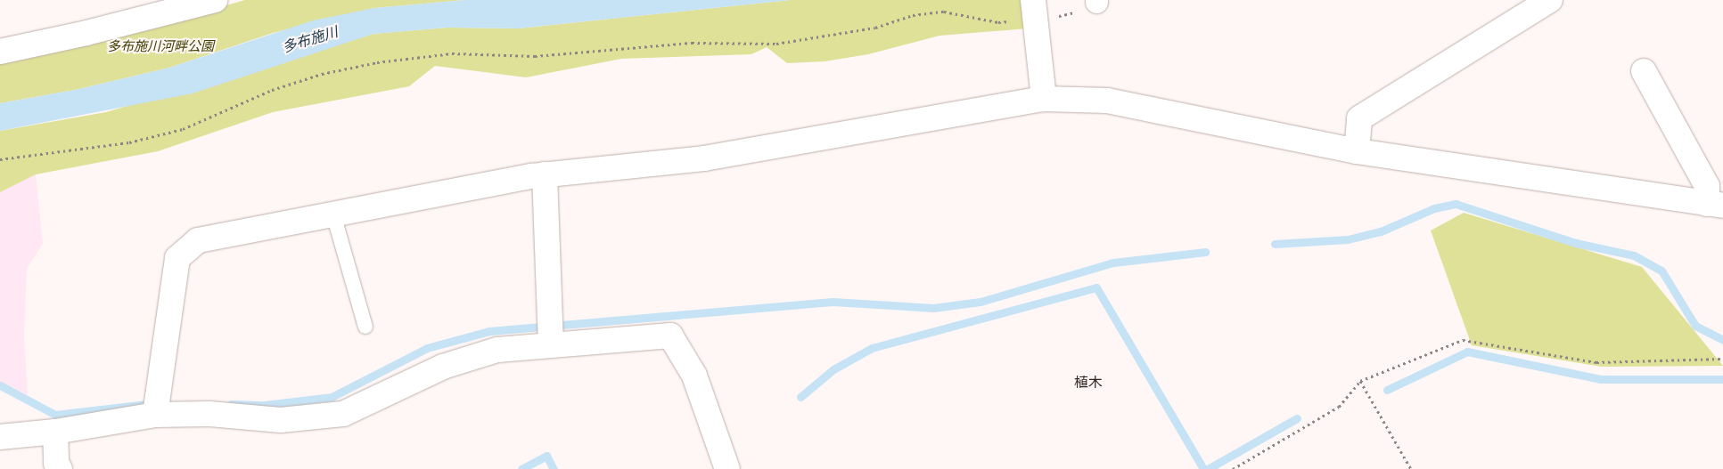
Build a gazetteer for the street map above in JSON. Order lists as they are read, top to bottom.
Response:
{
  "districts": ["植木"],
  "water": ["多布施川"],
  "parks": ["多布施川河畔公園"]
}
